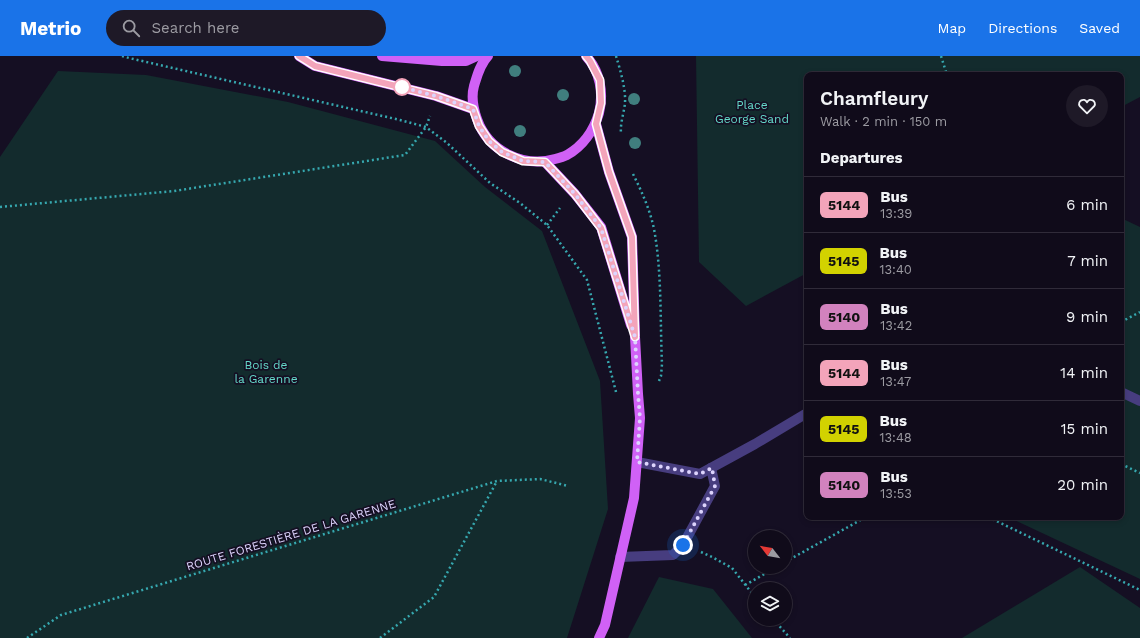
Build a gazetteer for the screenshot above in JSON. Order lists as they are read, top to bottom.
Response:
{
  "streets": {
    "path": ["ROUTE FORESTIÈRE DE LA GARENNE"]
  },
  "parks": ["Place George Sand", "Bois de la Garenne"],
  "lines": ["bus line 5144"],
  "north": "top left",
  "page": {
    "header": "Metrio",
    "search": "Search here",
    "nav": ["Map", "Directions", "Saved"],
    "heading": [
      ["Chamfleury", "Walk · 2 min · 150 m"],
      "Departures"
    ],
    "list": [
      {
        "mark": "5144",
        "name": "Bus",
        "note": "13:39",
        "value": "6 min"
      },
      {
        "mark": "5145",
        "name": "Bus",
        "note": "13:40",
        "value": "7 min"
      },
      {
        "mark": "5140",
        "name": "Bus",
        "note": "13:42",
        "value": "9 min"
      },
      {
        "mark": "5144",
        "name": "Bus",
        "note": "13:47",
        "value": "14 min"
      },
      {
        "mark": "5145",
        "name": "Bus",
        "note": "13:48",
        "value": "15 min"
      },
      {
        "mark": "5140",
        "name": "Bus",
        "note": "13:53",
        "value": "20 min"
      }
    ]
  }
}
